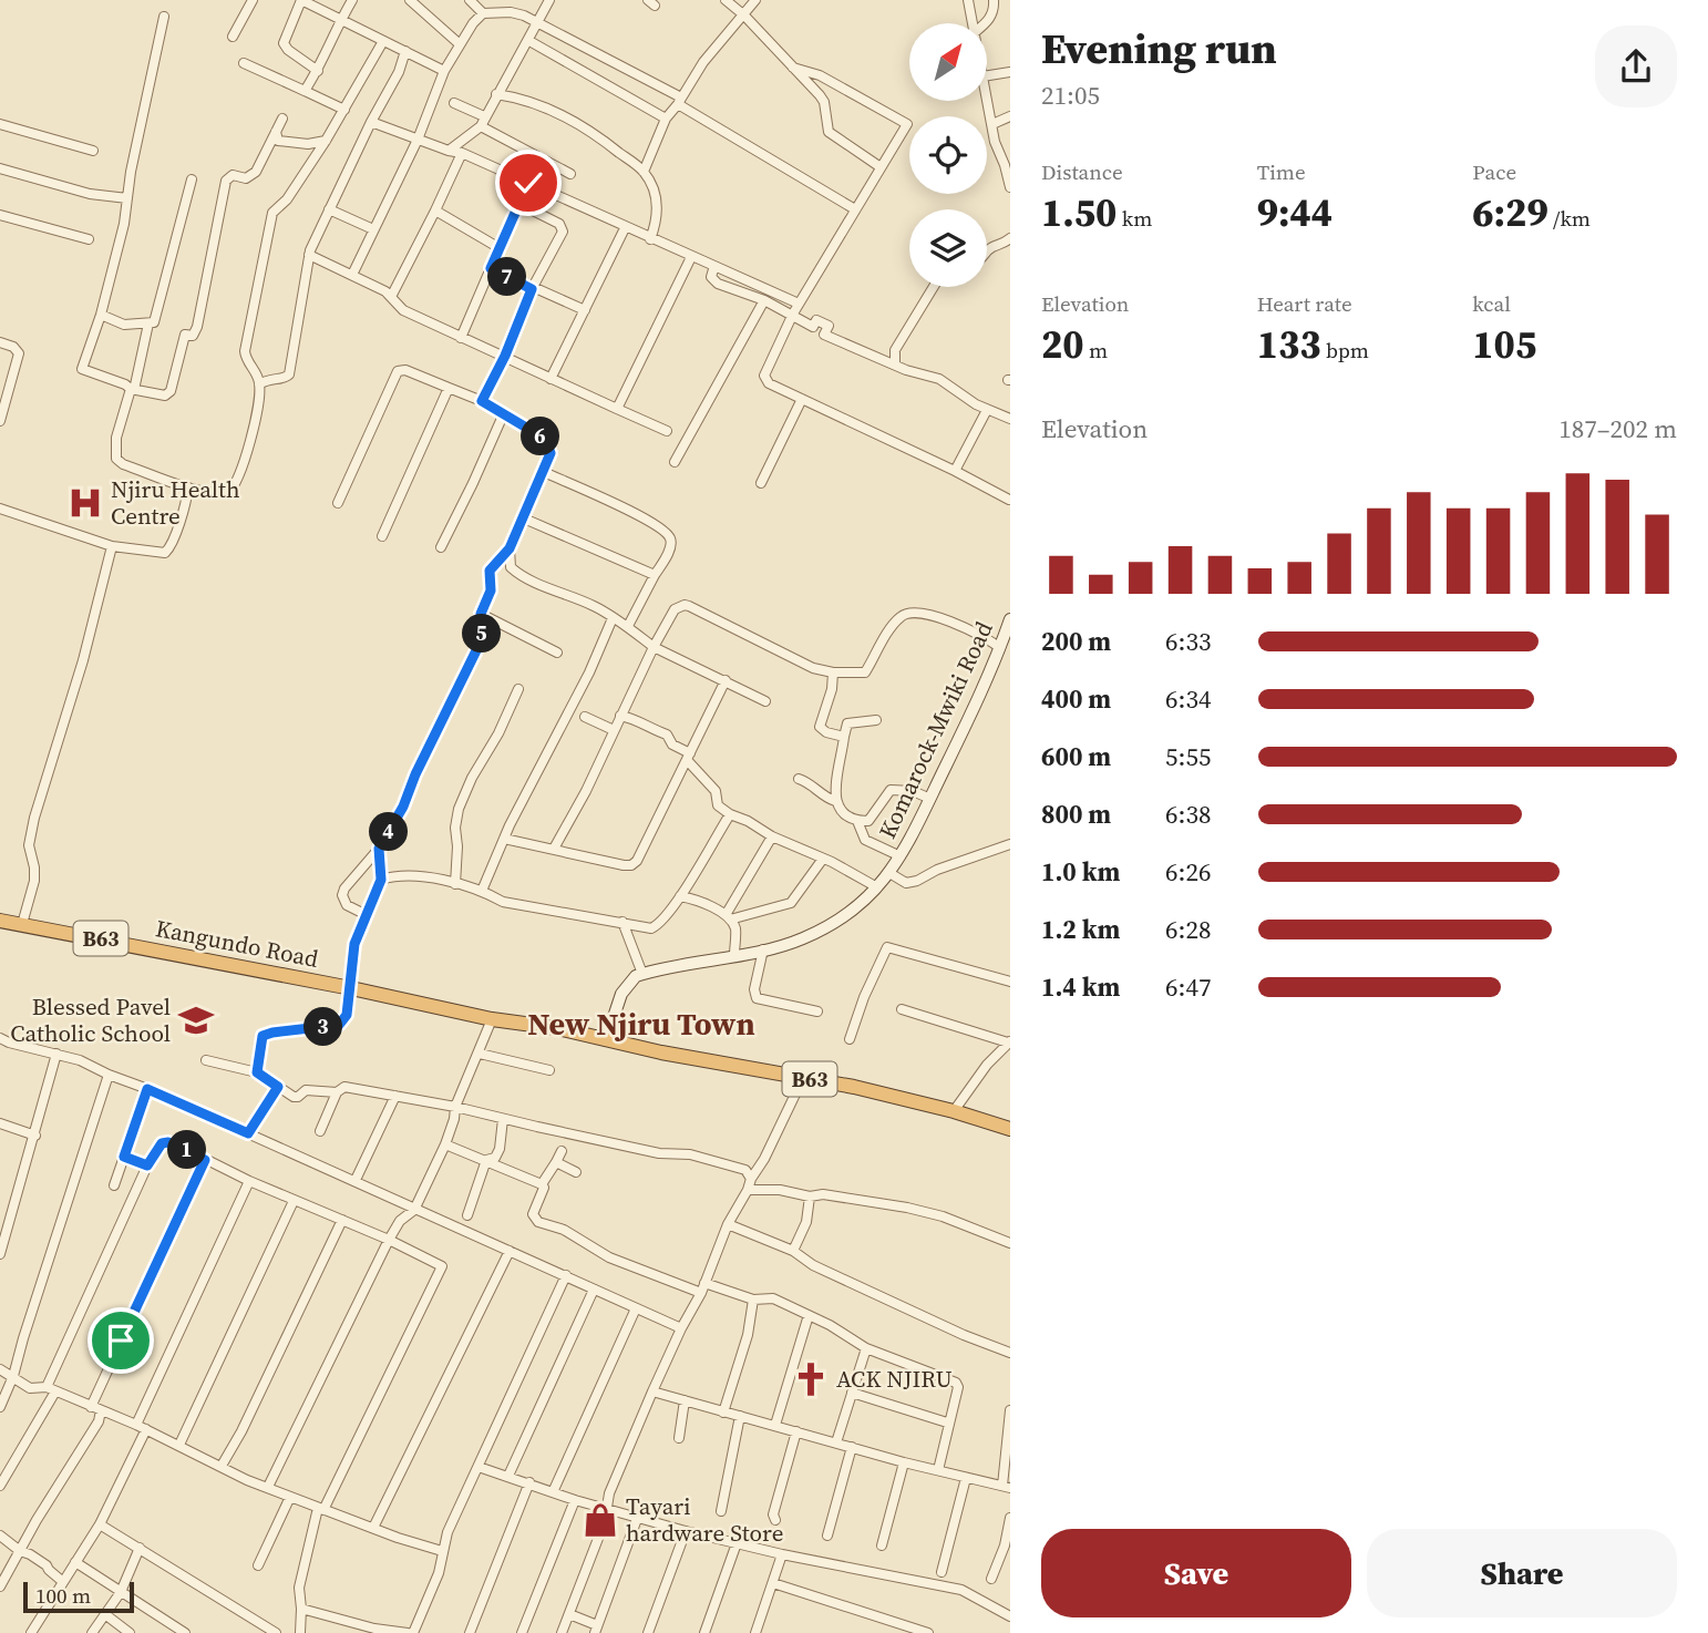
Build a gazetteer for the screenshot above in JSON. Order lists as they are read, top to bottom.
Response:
{
  "streets": {
    "highway": ["B63", "Kangundo Road"],
    "main road": ["Komarock-Mwiki Road"]
  },
  "districts": ["New Njiru Town"],
  "places": {
    "hospital": ["Njiru Health Centre"],
    "school or university": ["Blessed Pavel Catholic School"],
    "church": ["ACK NJIRU"],
    "shop": ["Tayari hardware Store"]
  },
  "scale_bar": "100 m",
  "north": "top right",
  "page": {
    "heading": ["Evening run", "21:05"],
    "stats": [
      ["Distance", "1.50 km"],
      ["Time", "9:44"],
      ["Pace", "6:29 /km"],
      ["Elevation", "20 m"],
      ["Heart rate", "133 bpm"],
      ["kcal", "105"]
    ],
    "pins": [
      "7",
      "6",
      "5",
      "4",
      "3",
      "1"
    ],
    "chart": ["Elevation", "187–202 m"],
    "list": [
      {
        "name": "200 m",
        "note": "6:33"
      },
      {
        "name": "400 m",
        "note": "6:34"
      },
      {
        "name": "600 m",
        "note": "5:55"
      },
      {
        "name": "800 m",
        "note": "6:38"
      },
      {
        "name": "1.0 km",
        "note": "6:26"
      },
      {
        "name": "1.2 km",
        "note": "6:28"
      },
      {
        "name": "1.4 km",
        "note": "6:47"
      }
    ],
    "buttons": ["Save", "Share"],
    "scale": "100 m"
  }
}
